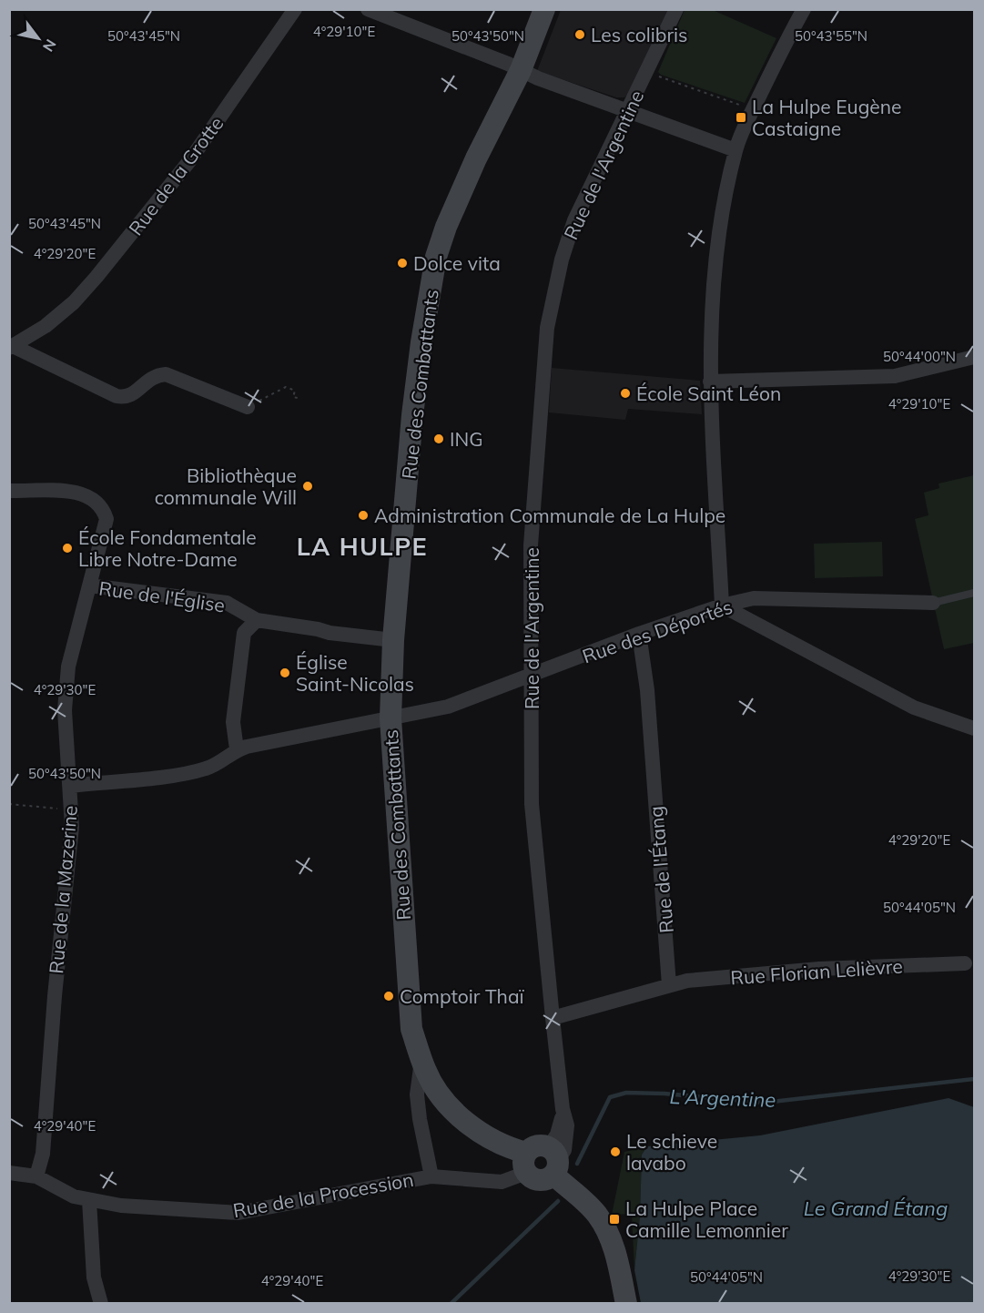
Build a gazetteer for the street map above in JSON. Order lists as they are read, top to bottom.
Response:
{
  "streets": {
    "main road": ["Rue des Combattants"],
    "street": [
      "Rue de l'Argentine",
      "Rue de la Grotte",
      "Rue de l'Église",
      "Rue des Déportés",
      "Rue de l'Étang",
      "Rue de la Mazerine",
      "Rue Florian Lelièvre",
      "Rue de la Procession"
    ]
  },
  "crossings": [
    ["Rue de l'Argentine", "Rue des Combattants"],
    ["Rue de l'Argentine", "Rue des Déportés"],
    ["Rue des Combattants", "Rue de l'Église"],
    ["Rue des Combattants", "Rue des Déportés"],
    ["Rue des Combattants", "Rue de la Procession"],
    ["Rue de l'Église", "Rue de la Mazerine"],
    ["Rue des Déportés", "Rue de l'Étang"],
    ["Rue de l'Étang", "Rue Florian Lelièvre"],
    ["Rue de la Mazerine", "Rue de la Procession"]
  ],
  "districts": ["LA HULPE"],
  "water": ["L'Argentine", "Le Grand Étang"],
  "places": {
    "other": [
      "Les colibris",
      "Dolce vita",
      "École Saint Léon",
      "ING",
      "Bibliothèque communale Will",
      "Administration Communale de La Hulpe",
      "École Fondamentale Libre Notre-Dame",
      "Église Saint-Nicolas",
      "Comptoir Thaï",
      "Le schieve lavabo"
    ],
    "transit": ["La Hulpe Eugène Castaigne", "La Hulpe Place Camille Lemonnier"]
  },
  "north": "bottom right",
  "coordinates": [
    "4°29'10\"E",
    "50°43'45\"N",
    "50°43'50\"N",
    "50°43'55\"N",
    "4°29'20\"E",
    "50°44'00\"N",
    "4°29'30\"E",
    "50°44'05\"N",
    "4°29'40\"E"
  ]
}
